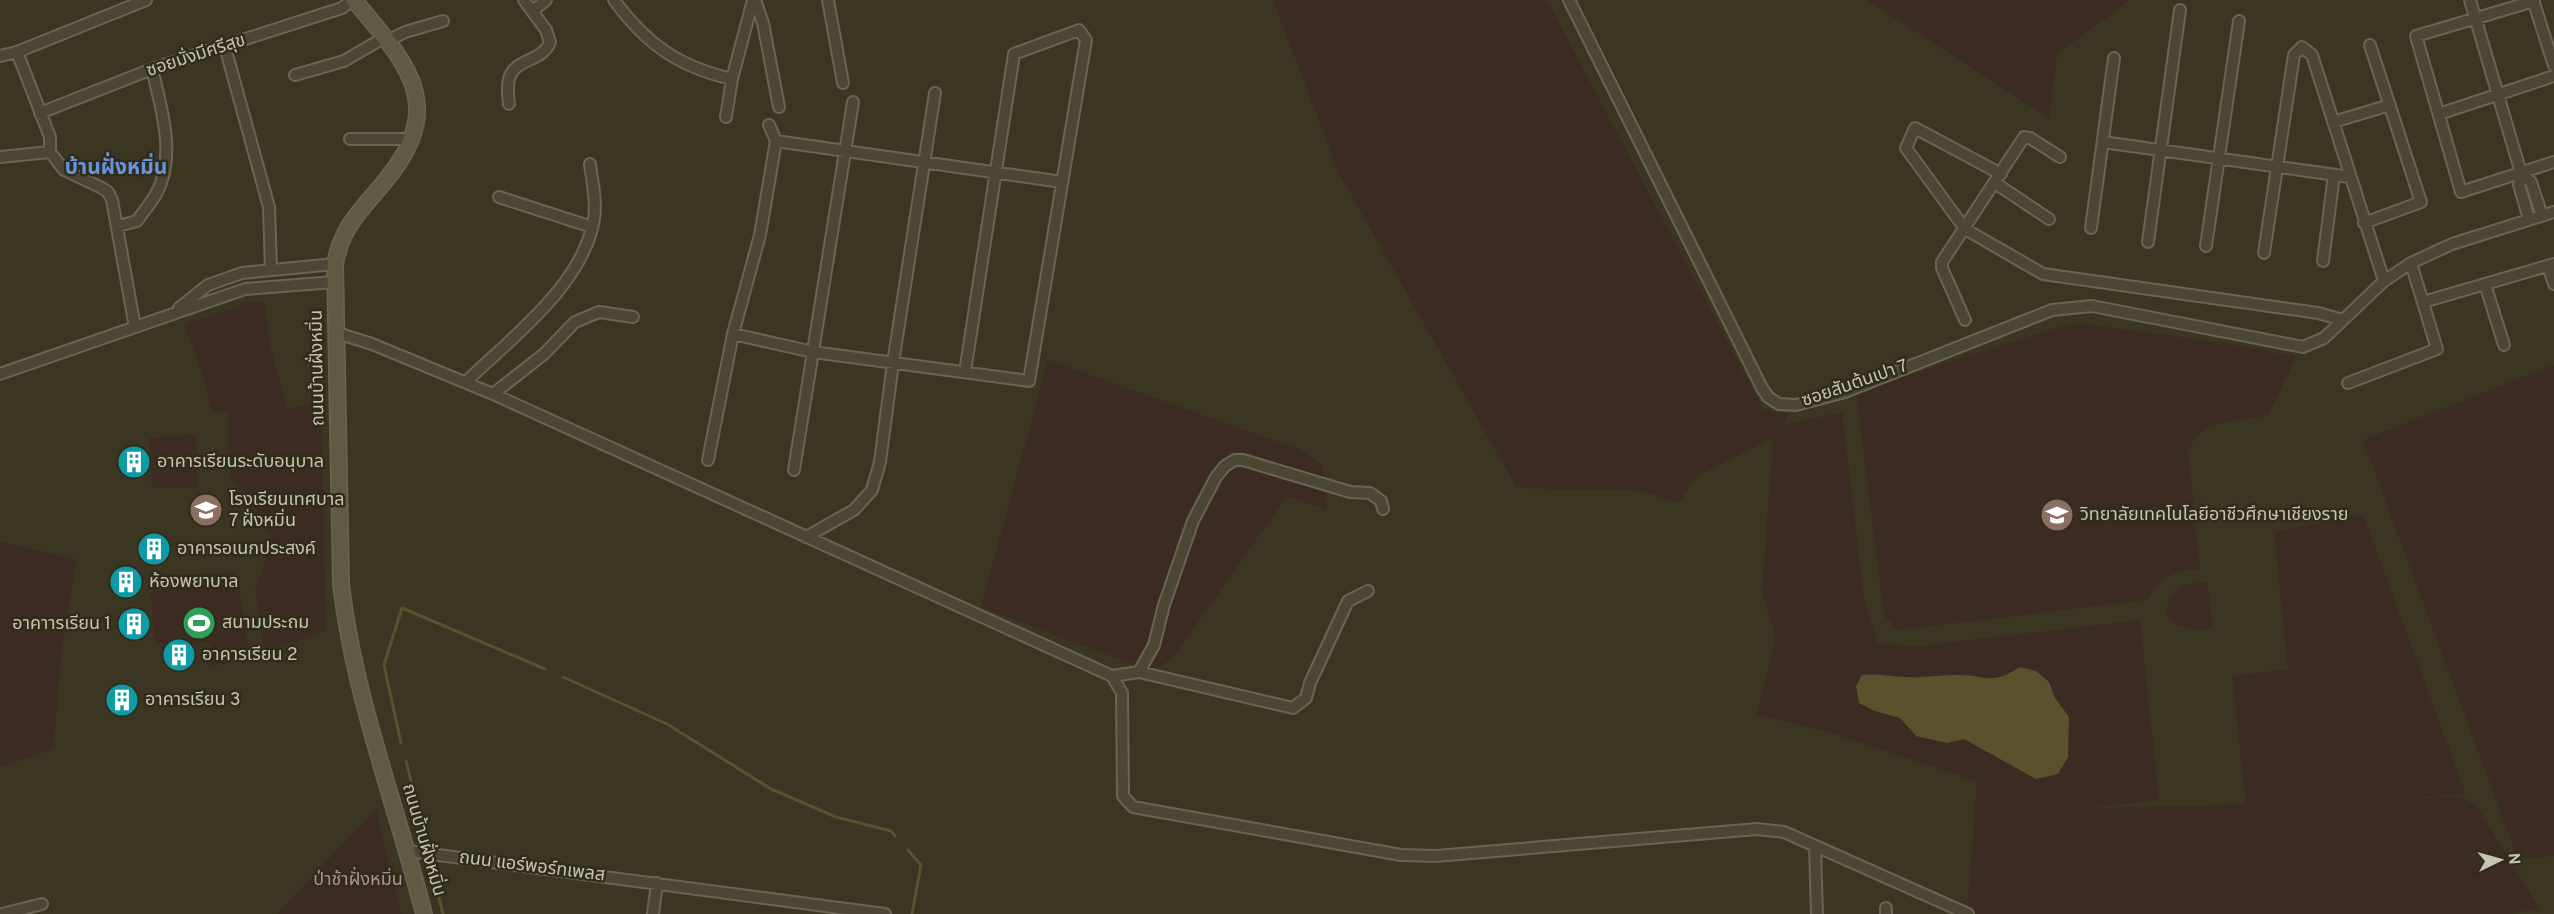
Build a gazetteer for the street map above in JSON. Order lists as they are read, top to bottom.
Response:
{
  "streets": {
    "street": [
      "ซอยมั่งมีศรีสุข",
      "ถนนบ้านฝั่งหมิ่น",
      "ซอยสันต้นเปา 7",
      "ถนน แอร์พอร์ทเพลส"
    ]
  },
  "crossings": [
    ["ซอยมั่งมีศรีสุข", "ถนนบ้านฝั่งหมิ่น"],
    ["ถนนบ้านฝั่งหมิ่น", "ถนน แอร์พอร์ทเพลส"]
  ],
  "districts": ["บ้านฝั่งหมิ่น"],
  "parks": ["ป่าช้าฝั่งหมิ่น"],
  "places": {
    "building": [
      "อาคารเรียนระดับอนุบาล",
      "อาคารอเนกประสงค์",
      "ห้องพยาบาล",
      "อาคาารเรียน 1",
      "อาคารเรียน 2",
      "อาคารเรียน 3"
    ],
    "school or university": ["โรงเรียนเทศบาล 7 ฝั่งหมิ่น", "วิทยาลัยเทคโนโลยีอาชีวศึกษาเชียงราย"],
    "sports": ["สนามประถม"]
  },
  "north": "right"
}
